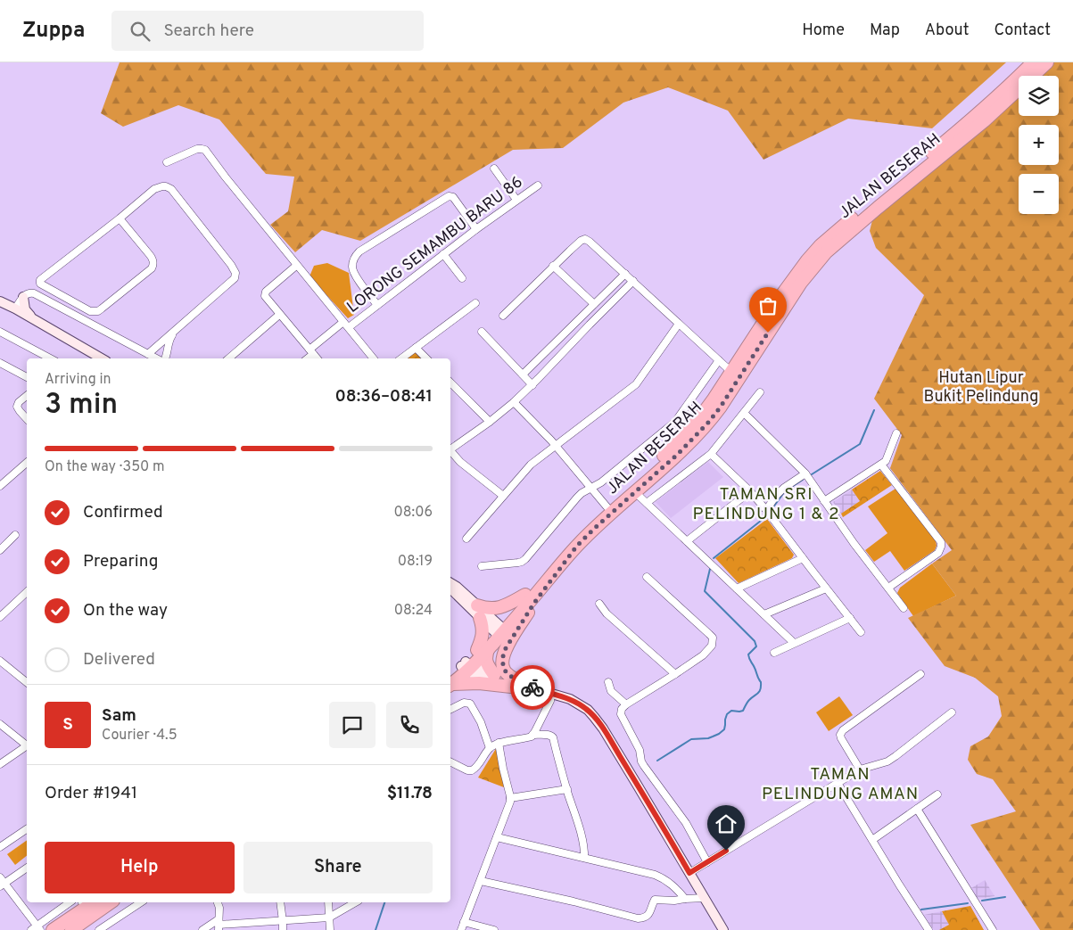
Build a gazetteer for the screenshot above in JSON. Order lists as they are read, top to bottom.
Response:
{
  "streets": {
    "highway": ["JALAN BESERAH"],
    "street": ["LORONG SEMAMBU BARU 86"]
  },
  "districts": ["TAMAN SRI PELINDUNG 1 & 2", "TAMAN PELINDUNG AMAN"],
  "parks": ["Hutan Lipur Bukit Pelindung"],
  "page": {
    "header": "Zuppa",
    "search": "Search here",
    "nav": [
      "Home",
      "Map",
      "About",
      "Contact"
    ],
    "map_buttons": ["+", "−"],
    "heading": ["3 min", "Arriving in", "08:36–08:41"],
    "panel": [
      "Sam",
      "Courier · 4.5",
      "Order #1941",
      "$11.78"
    ],
    "bar": "On the way · 350 m",
    "list": [
      ["Confirmed", "08:06"],
      ["Preparing", "08:19"],
      ["On the way", "08:24"],
      "Delivered"
    ],
    "round": "S",
    "buttons": ["Help", "Share"]
  }
}
